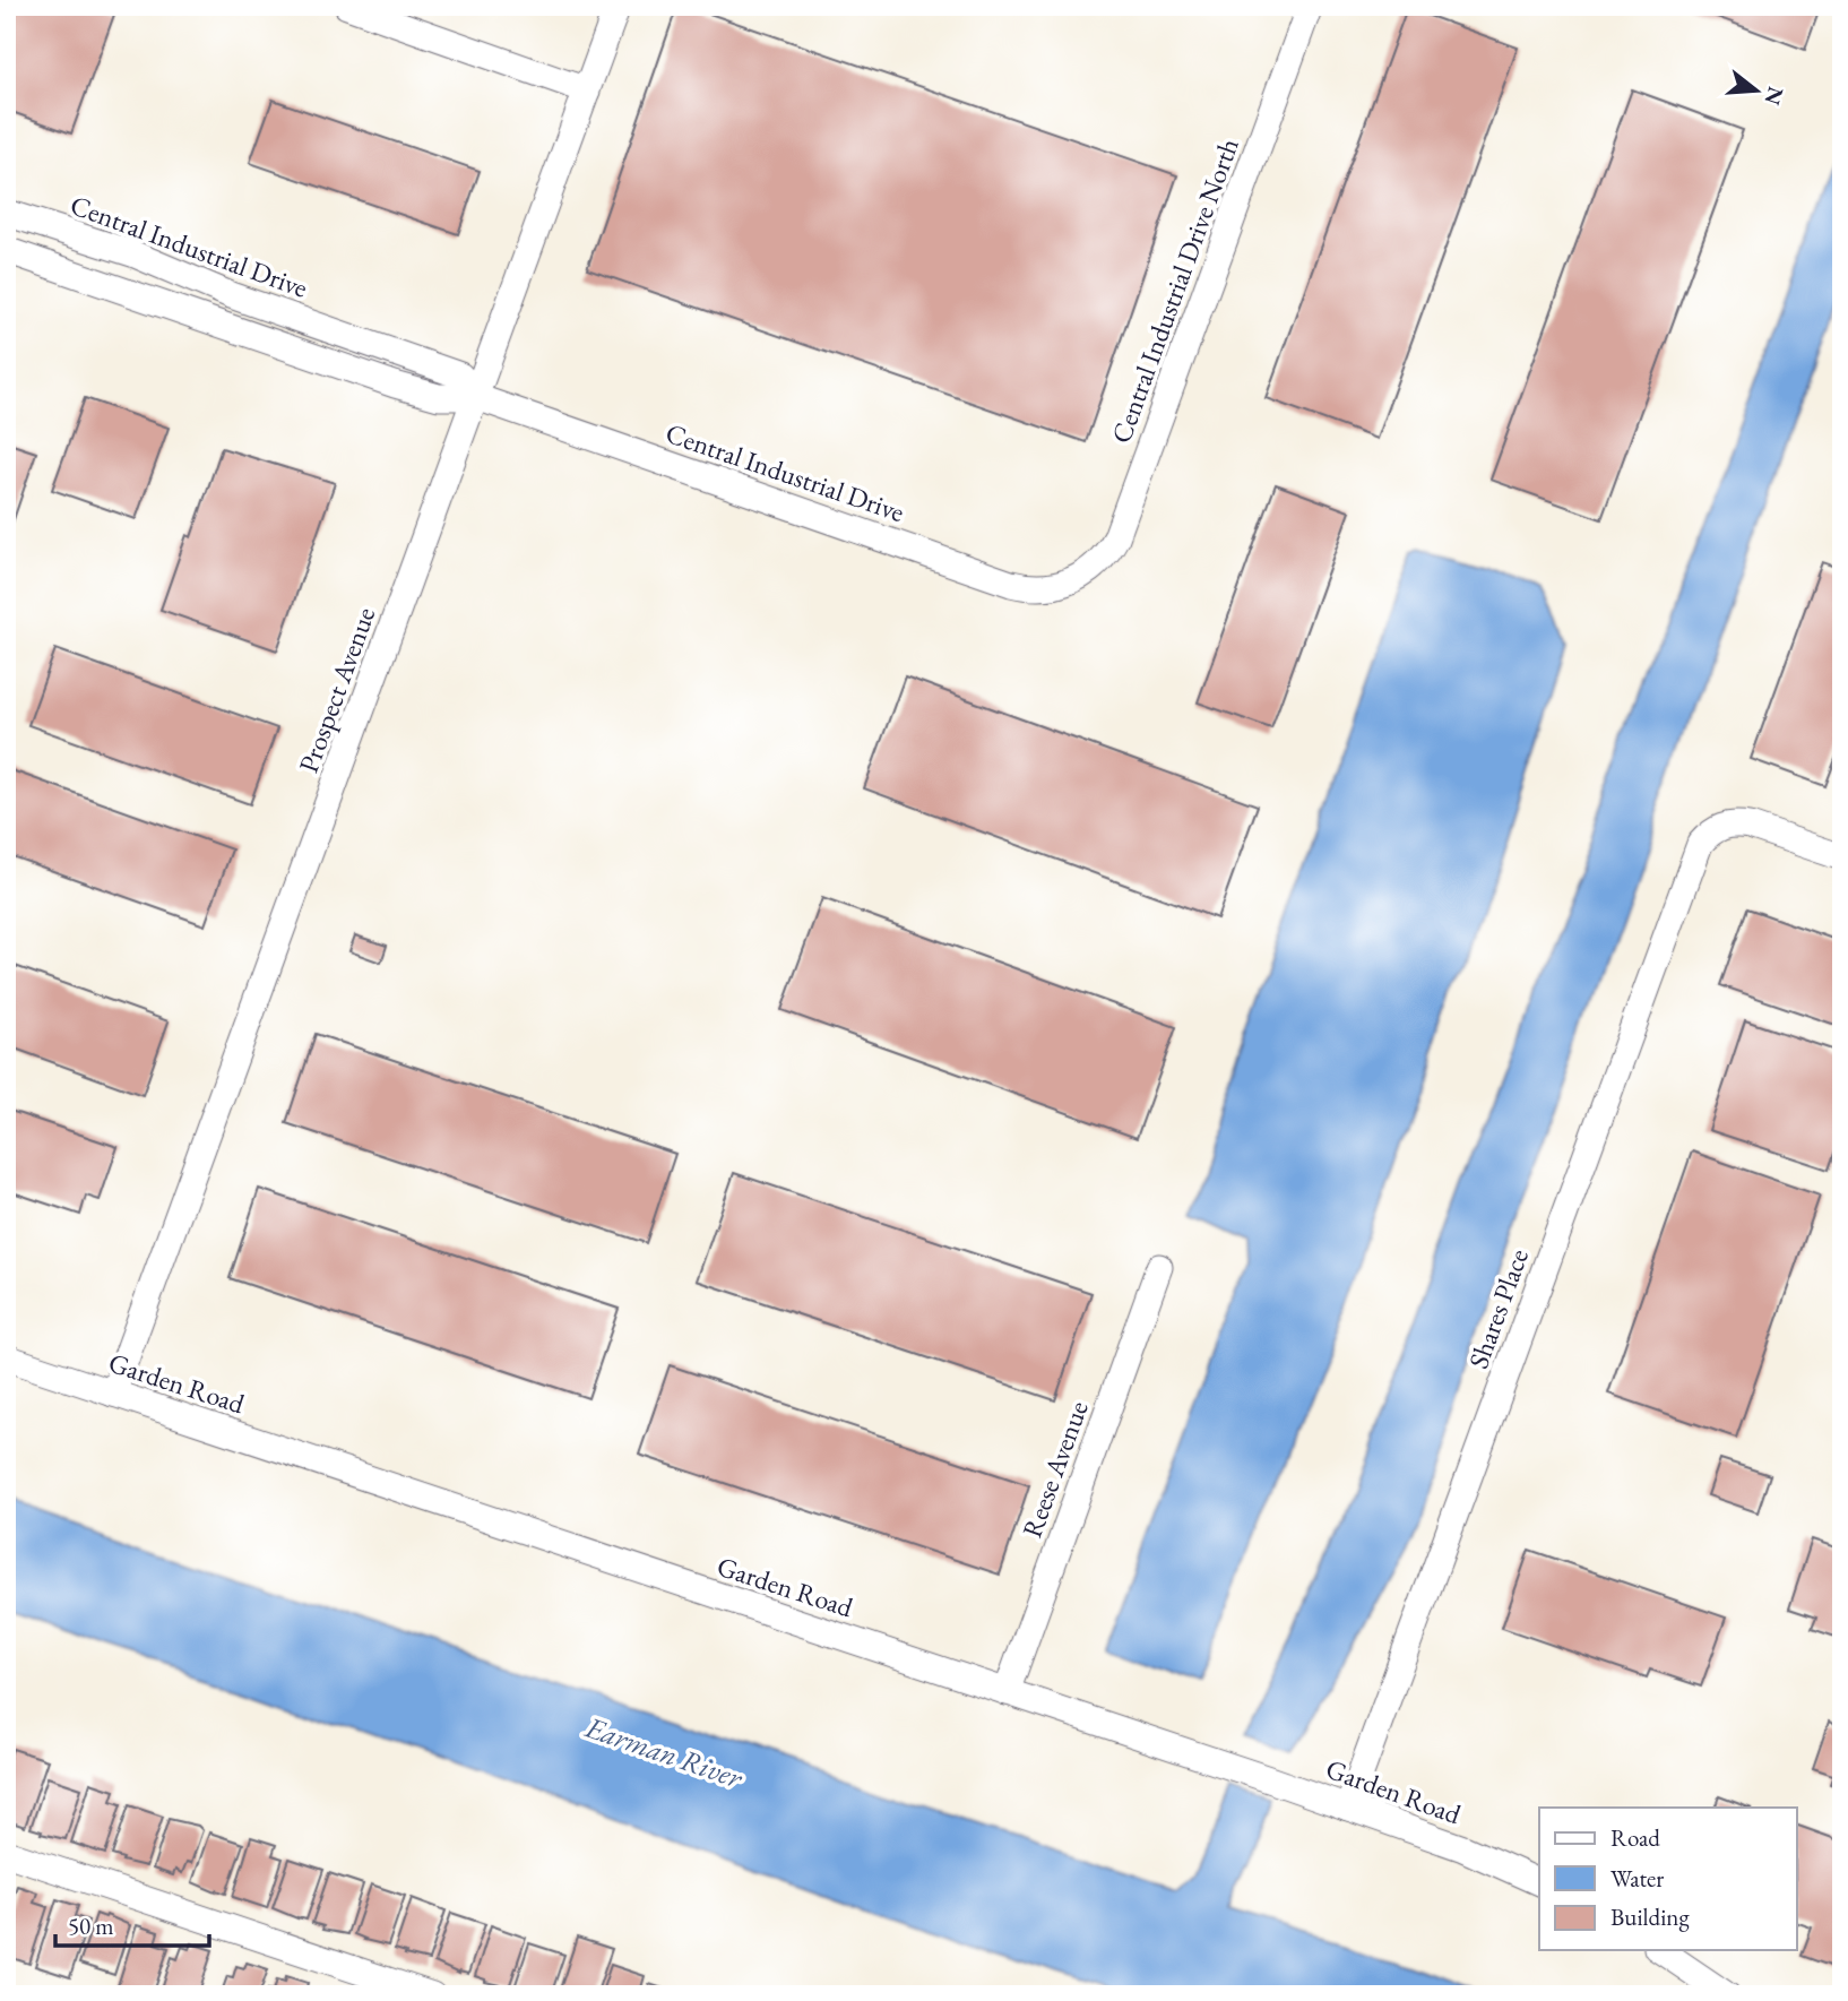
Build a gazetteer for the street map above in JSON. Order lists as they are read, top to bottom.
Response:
{
  "streets": {
    "street": [
      "Central Industrial Drive",
      "Central Industrial Drive North",
      "Prospect Avenue",
      "Shares Place",
      "Garden Road",
      "Reese Avenue"
    ]
  },
  "crossings": [
    ["Central Industrial Drive", "Central Industrial Drive North"],
    ["Central Industrial Drive", "Prospect Avenue"],
    ["Prospect Avenue", "Garden Road"],
    ["Shares Place", "Garden Road"],
    ["Garden Road", "Reese Avenue"]
  ],
  "water": ["Earman River"],
  "legend": ["Road", "Water", "Building"],
  "scale_bar": "50 m",
  "north": "right"
}
